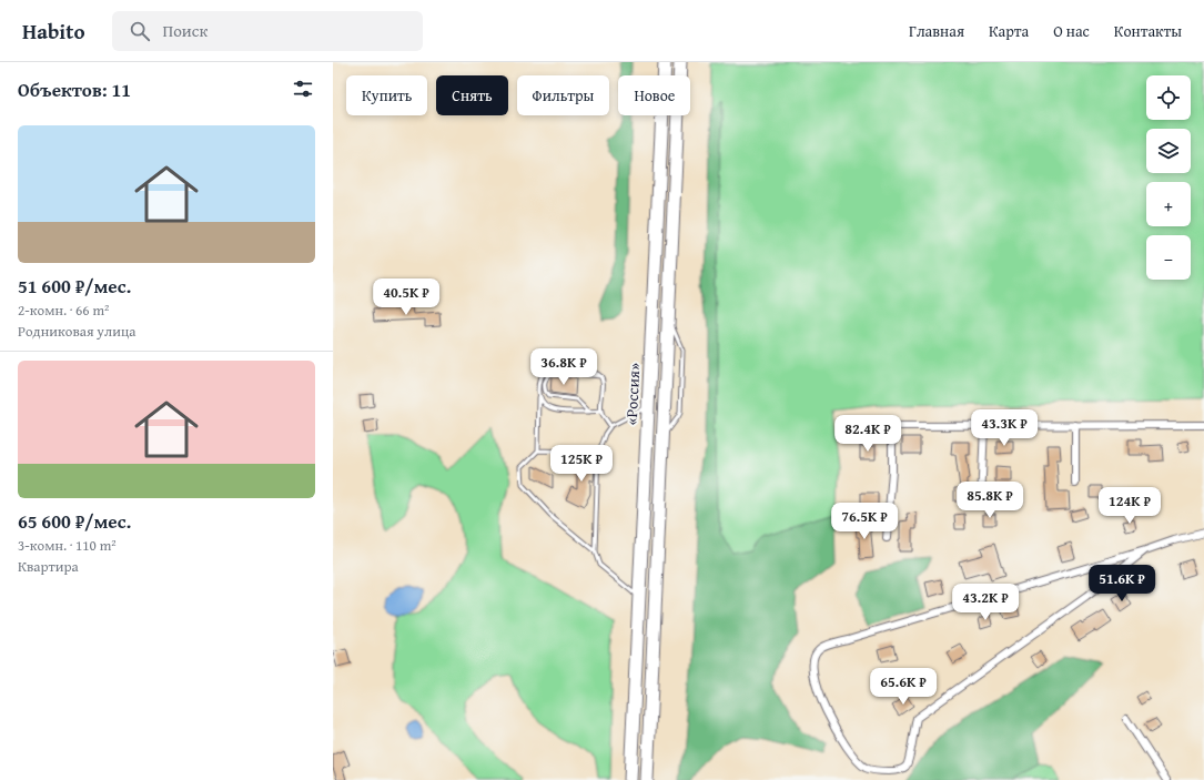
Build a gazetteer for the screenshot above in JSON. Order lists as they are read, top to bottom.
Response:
{
  "streets": {
    "highway": ["«Россия»"]
  },
  "page": {
    "header": "Habito",
    "search": "Поиск",
    "nav": [
      "Главная",
      "Карта",
      "О нас",
      "Контакты"
    ],
    "heading": "Объектов: 11",
    "map_buttons": ["+", "−"],
    "chip": [
      "Купить",
      "Снять",
      "Фильтры",
      "Новое"
    ],
    "list": [
      {
        "name": "51 600 ₽/мес.",
        "note": "2-комн. · 66 m² · Родниковая улица"
      },
      {
        "name": "65 600 ₽/мес.",
        "note": "3-комн. · 110 m² · Квартира"
      }
    ],
    "price": [
      "40.5K ₽",
      "36.8K ₽",
      "43.3K ₽",
      "82.4K ₽",
      "125K ₽",
      "85.8K ₽",
      "124K ₽",
      "76.5K ₽",
      "51.6K ₽",
      "43.2K ₽",
      "65.6K ₽"
    ]
  }
}
